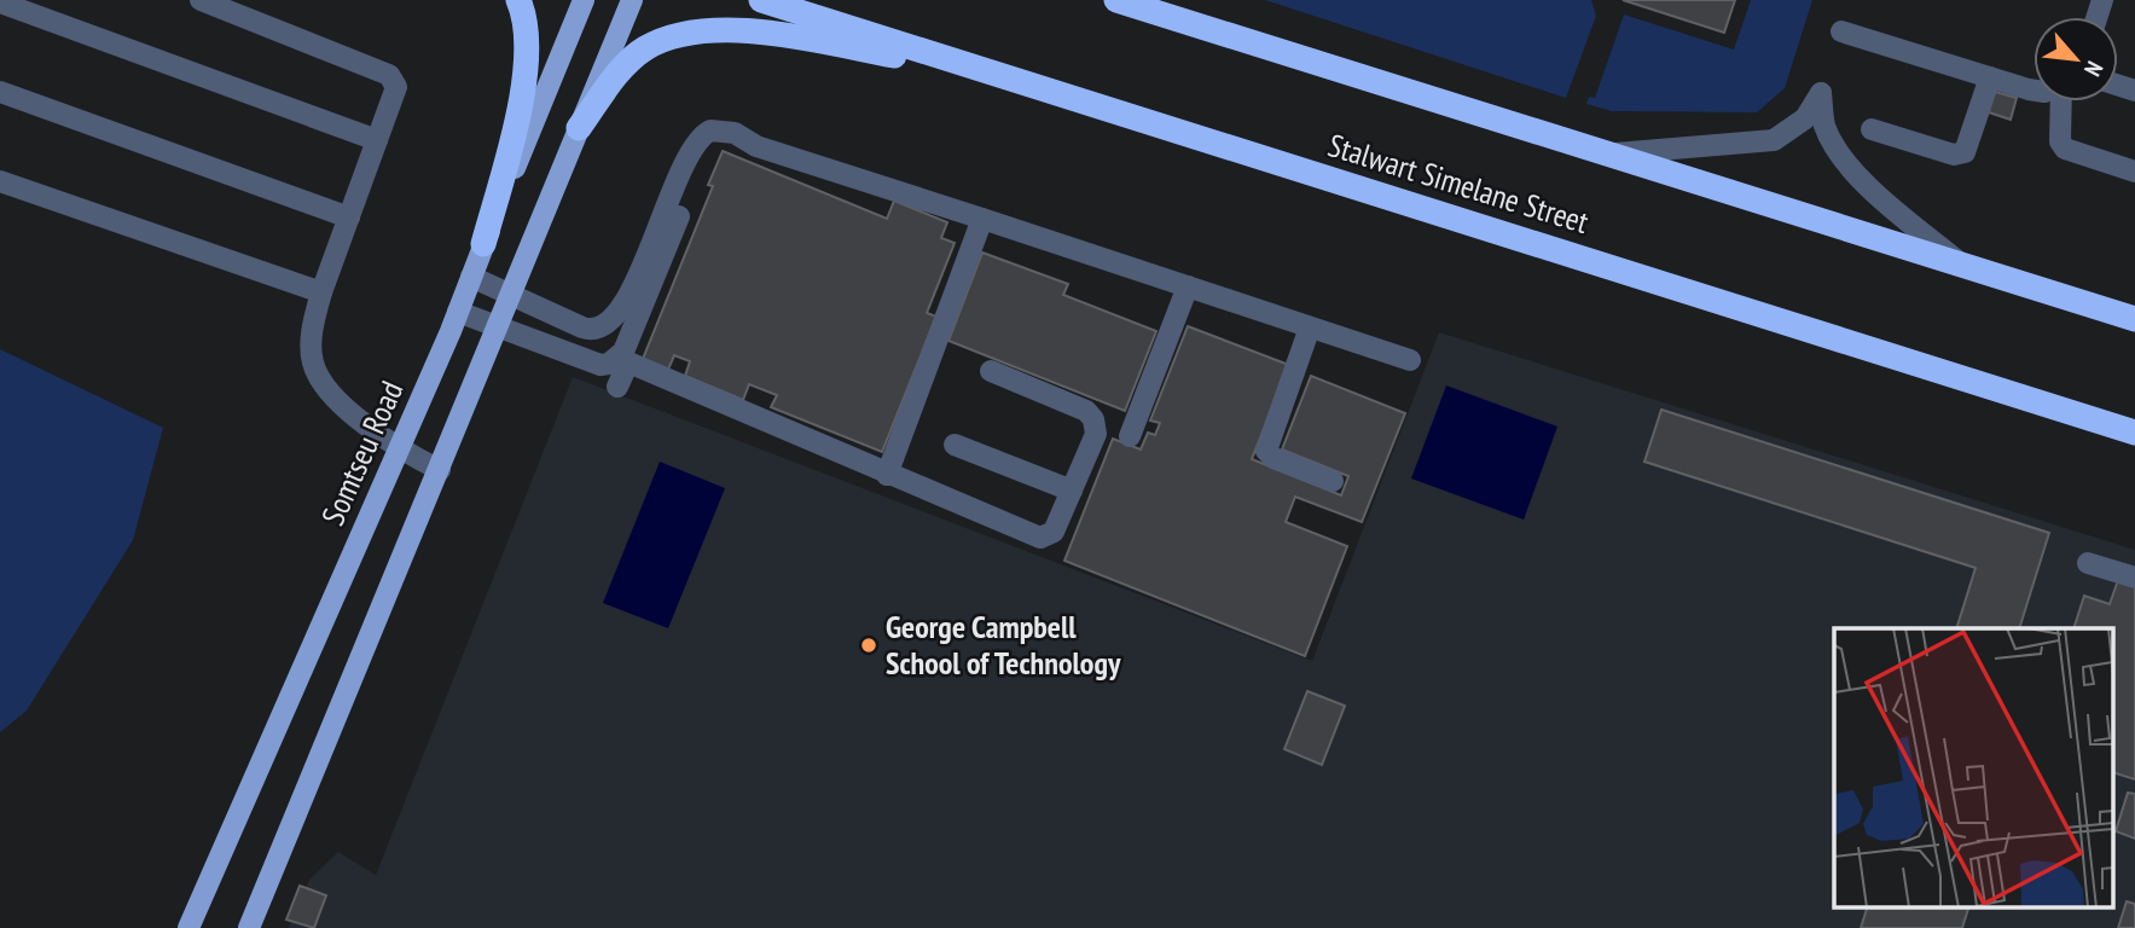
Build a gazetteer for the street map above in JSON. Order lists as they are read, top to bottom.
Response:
{
  "streets": {
    "highway": ["Stalwart Simelane Street"],
    "main road": ["Somtseu Road"]
  },
  "places": ["George Campbell School of Technology"],
  "north": "bottom right"
}
